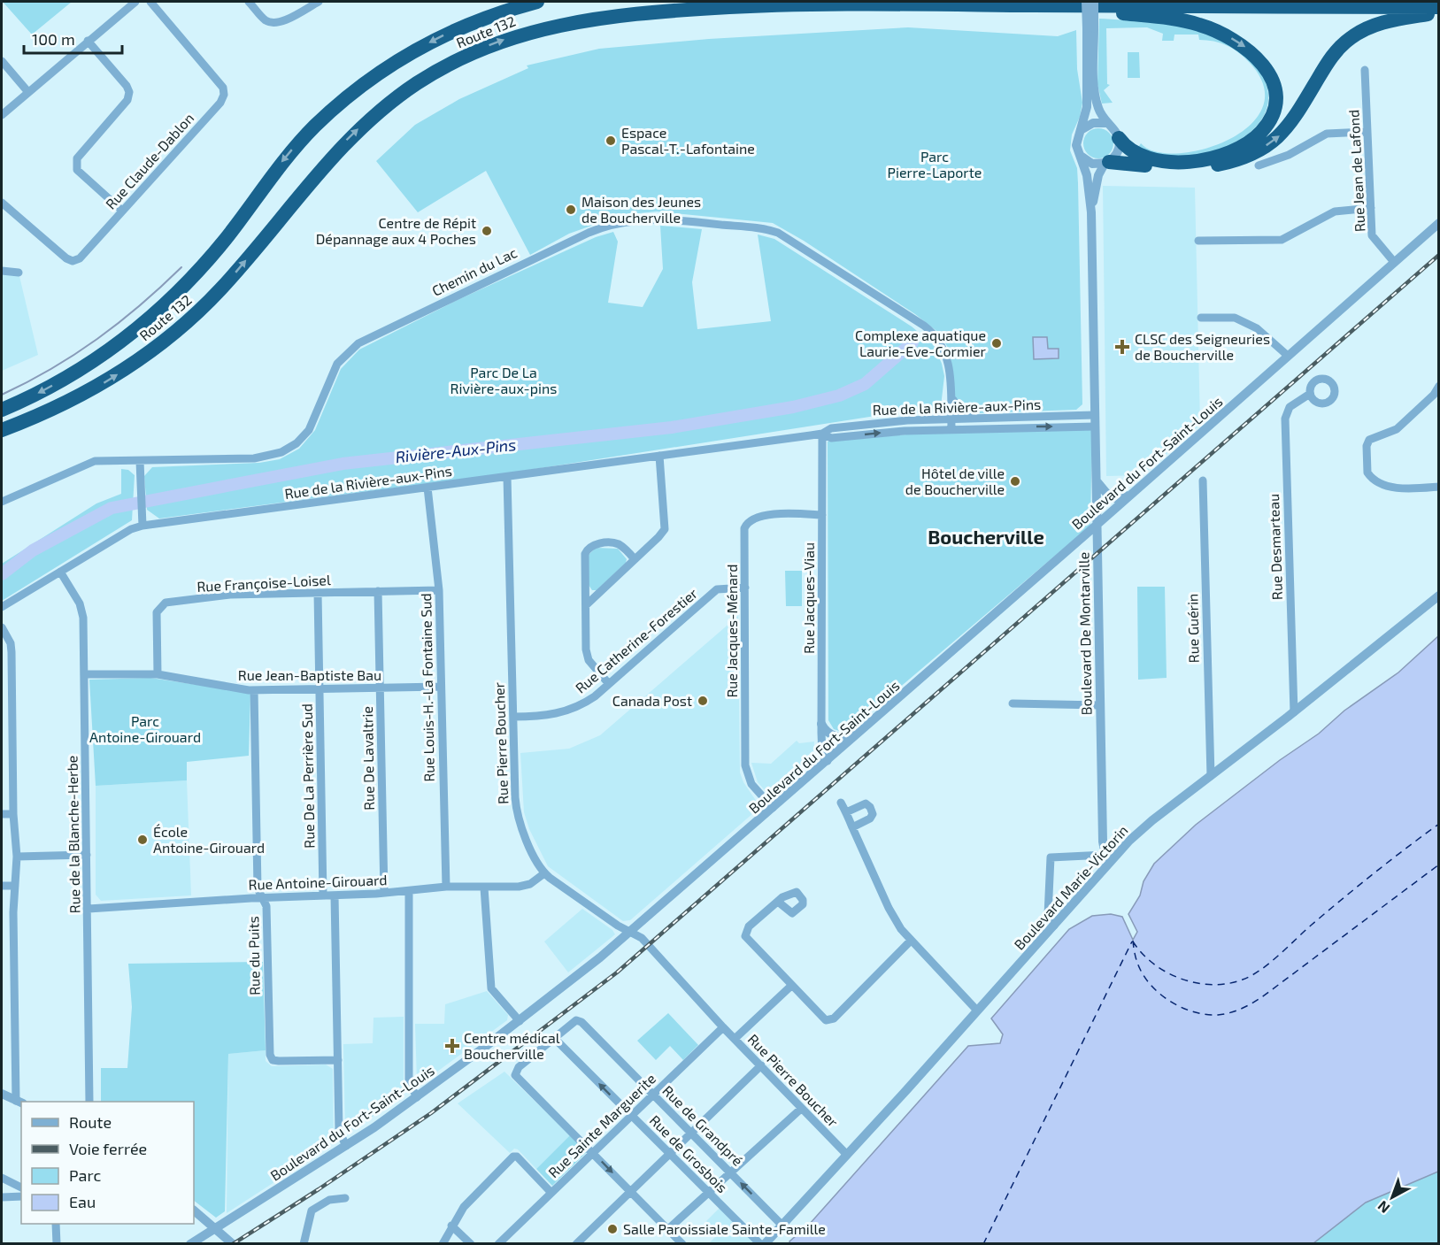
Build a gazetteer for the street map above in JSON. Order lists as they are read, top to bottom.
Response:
{
  "streets": {
    "highway": ["Route 132"],
    "street": [
      "Rue Claude-Dablon",
      "Rue Jean de Lafond",
      "Chemin du Lac",
      "Rue de la Rivière-aux-Pins",
      "Boulevard du Fort-Saint-Louis",
      "Rue Desmarteau",
      "Rue Françoise-Loisel",
      "Rue Jacques-Viau",
      "Rue Guérin",
      "Rue Jacques-Ménard",
      "Boulevard De Montarville",
      "Rue Catherine-Forestier",
      "Rue Jean-Baptiste Bau",
      "Rue Louis-H.-La Fontaine Sud",
      "Rue Pierre Boucher",
      "Rue De Lavaltrie",
      "Rue De La Perrière Sud",
      "Rue de la Blanche-Herbe",
      "Rue Antoine-Girouard",
      "Boulevard Marie-Victorin",
      "Rue du Puits",
      "Rue Sainte Marguerite",
      "Rue de Grandpré",
      "Rue de Grosbois"
    ]
  },
  "crossings": [
    ["Rue Jean de Lafond", "Boulevard du Fort-Saint-Louis"],
    ["Chemin du Lac", "Rue de la Rivière-aux-Pins"],
    ["Rue de la Rivière-aux-Pins", "Rue Jacques-Viau"],
    ["Rue de la Rivière-aux-Pins", "Boulevard De Montarville"],
    ["Rue de la Rivière-aux-Pins", "Rue Louis-H.-La Fontaine Sud"],
    ["Rue de la Rivière-aux-Pins", "Rue Pierre Boucher"],
    ["Rue de la Rivière-aux-Pins", "Rue de la Blanche-Herbe"],
    ["Boulevard du Fort-Saint-Louis", "Rue Jacques-Viau"],
    ["Boulevard du Fort-Saint-Louis", "Rue Jacques-Ménard"],
    ["Boulevard du Fort-Saint-Louis", "Boulevard De Montarville"],
    ["Boulevard du Fort-Saint-Louis", "Rue Pierre Boucher"],
    ["Rue Desmarteau", "Boulevard Marie-Victorin"],
    ["Rue Françoise-Loisel", "Rue Jean-Baptiste Bau"],
    ["Rue Françoise-Loisel", "Rue Louis-H.-La Fontaine Sud"],
    ["Rue Françoise-Loisel", "Rue De Lavaltrie"],
    ["Rue Françoise-Loisel", "Rue De La Perrière Sud"],
    ["Rue Jacques-Viau", "Rue Jacques-Ménard"],
    ["Rue Guérin", "Boulevard Marie-Victorin"],
    ["Rue Jacques-Ménard", "Rue Catherine-Forestier"],
    ["Boulevard De Montarville", "Boulevard Marie-Victorin"],
    ["Rue Catherine-Forestier", "Rue Pierre Boucher"],
    ["Rue Jean-Baptiste Bau", "Rue Louis-H.-La Fontaine Sud"],
    ["Rue Jean-Baptiste Bau", "Rue De Lavaltrie"],
    ["Rue Jean-Baptiste Bau", "Rue De La Perrière Sud"],
    ["Rue Jean-Baptiste Bau", "Rue de la Blanche-Herbe"],
    ["Rue Jean-Baptiste Bau", "Rue du Puits"],
    ["Rue Louis-H.-La Fontaine Sud", "Rue Antoine-Girouard"],
    ["Rue Pierre Boucher", "Rue Antoine-Girouard"],
    ["Rue Pierre Boucher", "Boulevard Marie-Victorin"],
    ["Rue Pierre Boucher", "Rue Sainte Marguerite"],
    ["Rue De Lavaltrie", "Rue Antoine-Girouard"],
    ["Rue De La Perrière Sud", "Rue Antoine-Girouard"],
    ["Rue de la Blanche-Herbe", "Rue Antoine-Girouard"],
    ["Rue Antoine-Girouard", "Rue du Puits"],
    ["Boulevard Marie-Victorin", "Rue de Grandpré"],
    ["Rue Sainte Marguerite", "Rue de Grandpré"],
    ["Rue Sainte Marguerite", "Rue de Grosbois"],
    ["Rue de Grandpré", "Rue de Grosbois"]
  ],
  "one_way": ["Rue de Grosbois"],
  "districts": ["Boucherville"],
  "water": ["Rivière-Aux-Pins"],
  "parks": ["Parc Pierre-Laporte", "Parc De La Rivière-aux-pins", "Parc Antoine-Girouard"],
  "places": {
    "other": [
      "Espace Pascal-T.-Lafontaine",
      "Maison des Jeunes de Boucherville",
      "Centre de Répit Dépannage aux 4 Poches",
      "Complexe aquatique Laurie-Eve-Cormier",
      "Hôtel de ville de Boucherville",
      "Canada Post",
      "École Antoine-Girouard",
      "Salle Paroissiale Sainte-Famille"
    ],
    "health": ["CLSC des Seigneuries de Boucherville", "Centre médical Boucherville"]
  },
  "legend": [
    "Route",
    "Voie ferrée",
    "Parc",
    "Eau"
  ],
  "scale_bar": "100 m",
  "north": "bottom left"
}
